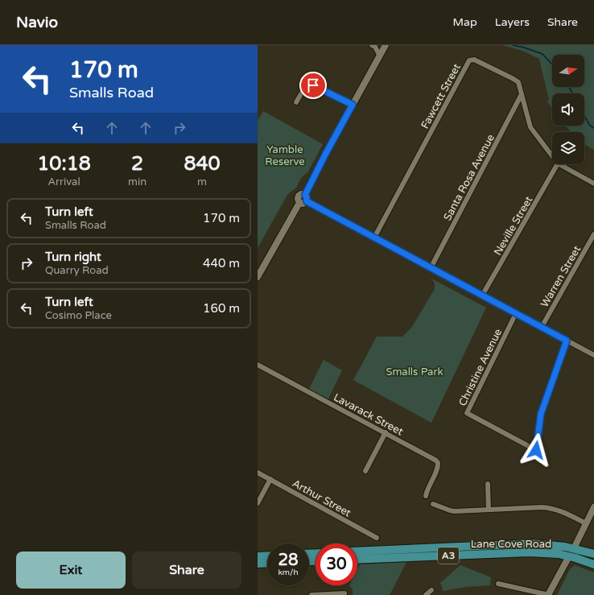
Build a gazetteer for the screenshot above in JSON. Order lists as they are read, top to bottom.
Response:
{
  "streets": {
    "highway": ["Lane Cove Road", "A3"],
    "street": [
      "Fawcett Street",
      "Santa Rosa Avenue",
      "Neville Street",
      "Warren Street",
      "Christine Avenue",
      "Lavarack Street",
      "Arthur Street"
    ]
  },
  "crossings": [
    ["Fawcett Street", "Santa Rosa Avenue"]
  ],
  "parks": ["Yamble Reserve", "Smalls Park"],
  "north": "right",
  "page": {
    "header": "Navio",
    "nav": ["Map", "Layers", "Share"],
    "turn": ["170 m", "Smalls Road"],
    "eta": [
      "10:18",
      "Arrival",
      "2",
      "min",
      "840",
      "m"
    ],
    "list": [
      {
        "name": "Turn left",
        "note": "Smalls Road",
        "value": "170 m"
      },
      {
        "name": "Turn right",
        "note": "Quarry Road",
        "value": "440 m"
      },
      {
        "name": "Turn left",
        "note": "Cosimo Place",
        "value": "160 m"
      }
    ],
    "speed": "28 km/h",
    "limit": "30",
    "buttons": ["Exit", "Share"]
  }
}
